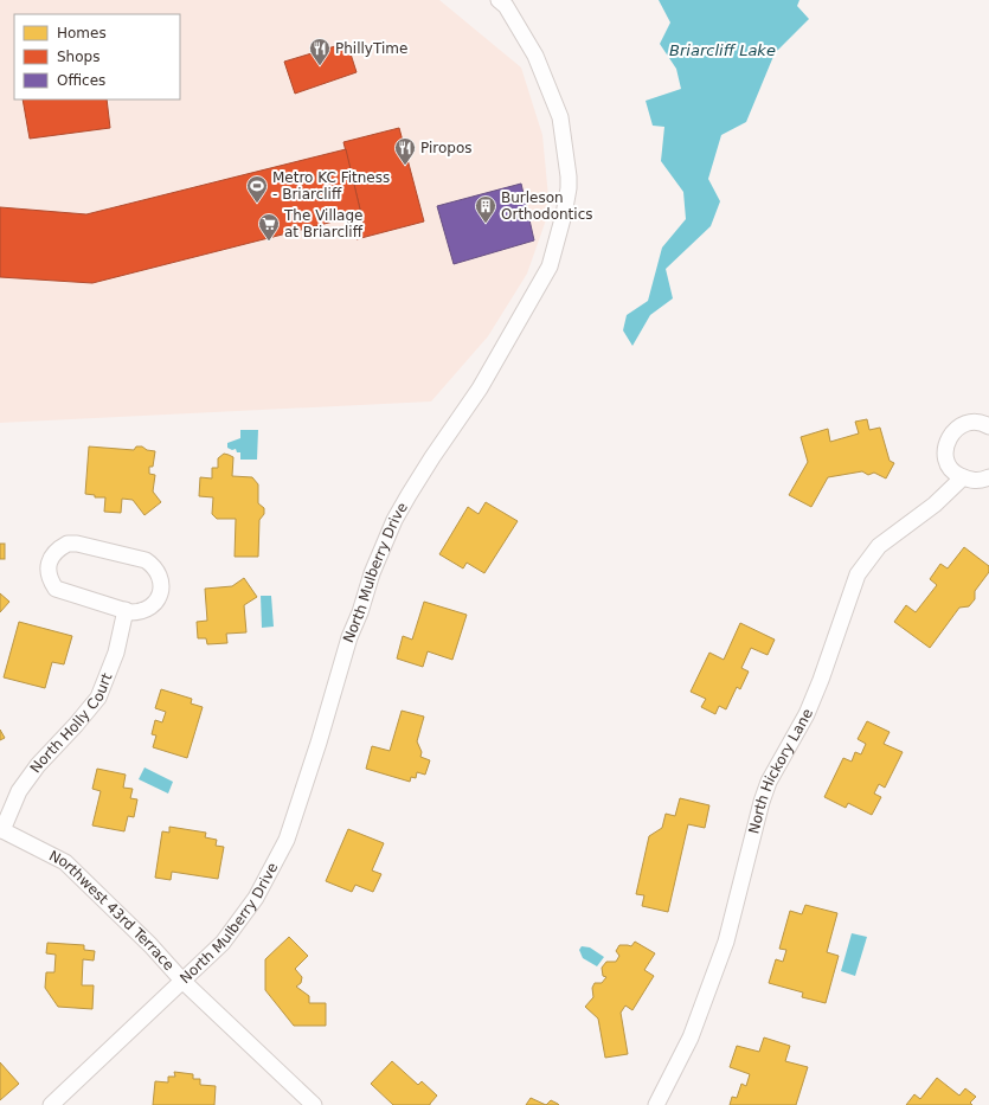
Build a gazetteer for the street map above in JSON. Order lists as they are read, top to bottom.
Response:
{
  "streets": {
    "street": [
      "North Mulberry Drive",
      "North Holly Court",
      "North Hickory Lane",
      "Northwest 43rd Terrace"
    ]
  },
  "crossings": [
    ["North Mulberry Drive", "Northwest 43rd Terrace"],
    ["North Holly Court", "Northwest 43rd Terrace"]
  ],
  "water": ["Briarcliff Lake"],
  "places": {
    "restaurant": ["PhillyTime", "Piropos"],
    "sports": ["Metro KC Fitness - Briarcliff"],
    "building": ["Burleson Orthodontics"],
    "supermarket": ["The Village at Briarcliff"]
  },
  "legend": ["Homes", "Shops", "Offices"]
}
